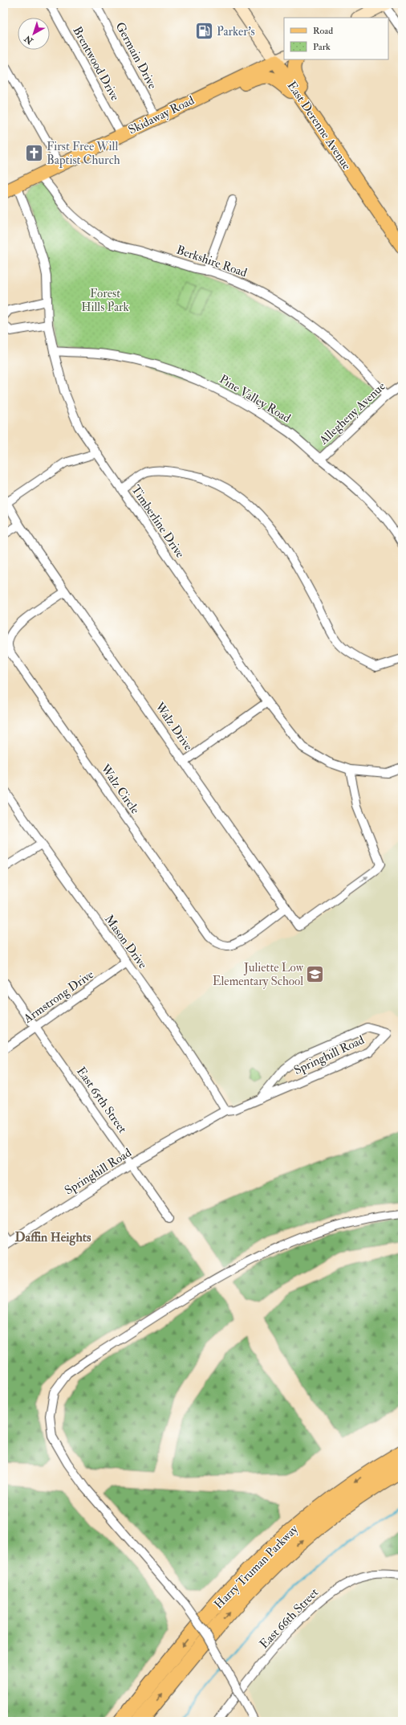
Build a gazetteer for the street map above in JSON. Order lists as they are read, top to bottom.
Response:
{
  "streets": {
    "highway": ["Harry Truman Parkway"],
    "main road": ["Skidaway Road", "East Derenne Avenue"],
    "street": [
      "Germain Drive",
      "Brentwood Drive",
      "Berkshire Road",
      "Pine Valley Road",
      "Allegheny Avenue",
      "Timberline Drive",
      "Walz Drive",
      "Walz Circle",
      "Mason Drive",
      "Armstrong Drive",
      "Springhill Road",
      "East 65th Street",
      "East 66th Street"
    ]
  },
  "crossings": [
    ["Germain Drive", "Skidaway Road"],
    ["Brentwood Drive", "Skidaway Road"],
    ["Skidaway Road", "East Derenne Avenue"],
    ["Skidaway Road", "Berkshire Road"],
    ["Skidaway Road", "Timberline Drive"],
    ["Berkshire Road", "Allegheny Avenue"],
    ["Pine Valley Road", "Allegheny Avenue"],
    ["Pine Valley Road", "Timberline Drive"],
    ["Timberline Drive", "Walz Drive"],
    ["Walz Drive", "Walz Circle"],
    ["Mason Drive", "Armstrong Drive"],
    ["Mason Drive", "Springhill Road"],
    ["Armstrong Drive", "East 65th Street"],
    ["Springhill Road", "East 65th Street"]
  ],
  "districts": ["Daffin Heights"],
  "parks": ["Forest Hills Park"],
  "places": {
    "fuel station": ["Parker's"],
    "church": ["First Free Will Baptist Church"],
    "school or university": ["Juliette Low Elementary School"]
  },
  "legend": ["Road", "Park"],
  "north": "bottom left"
}
